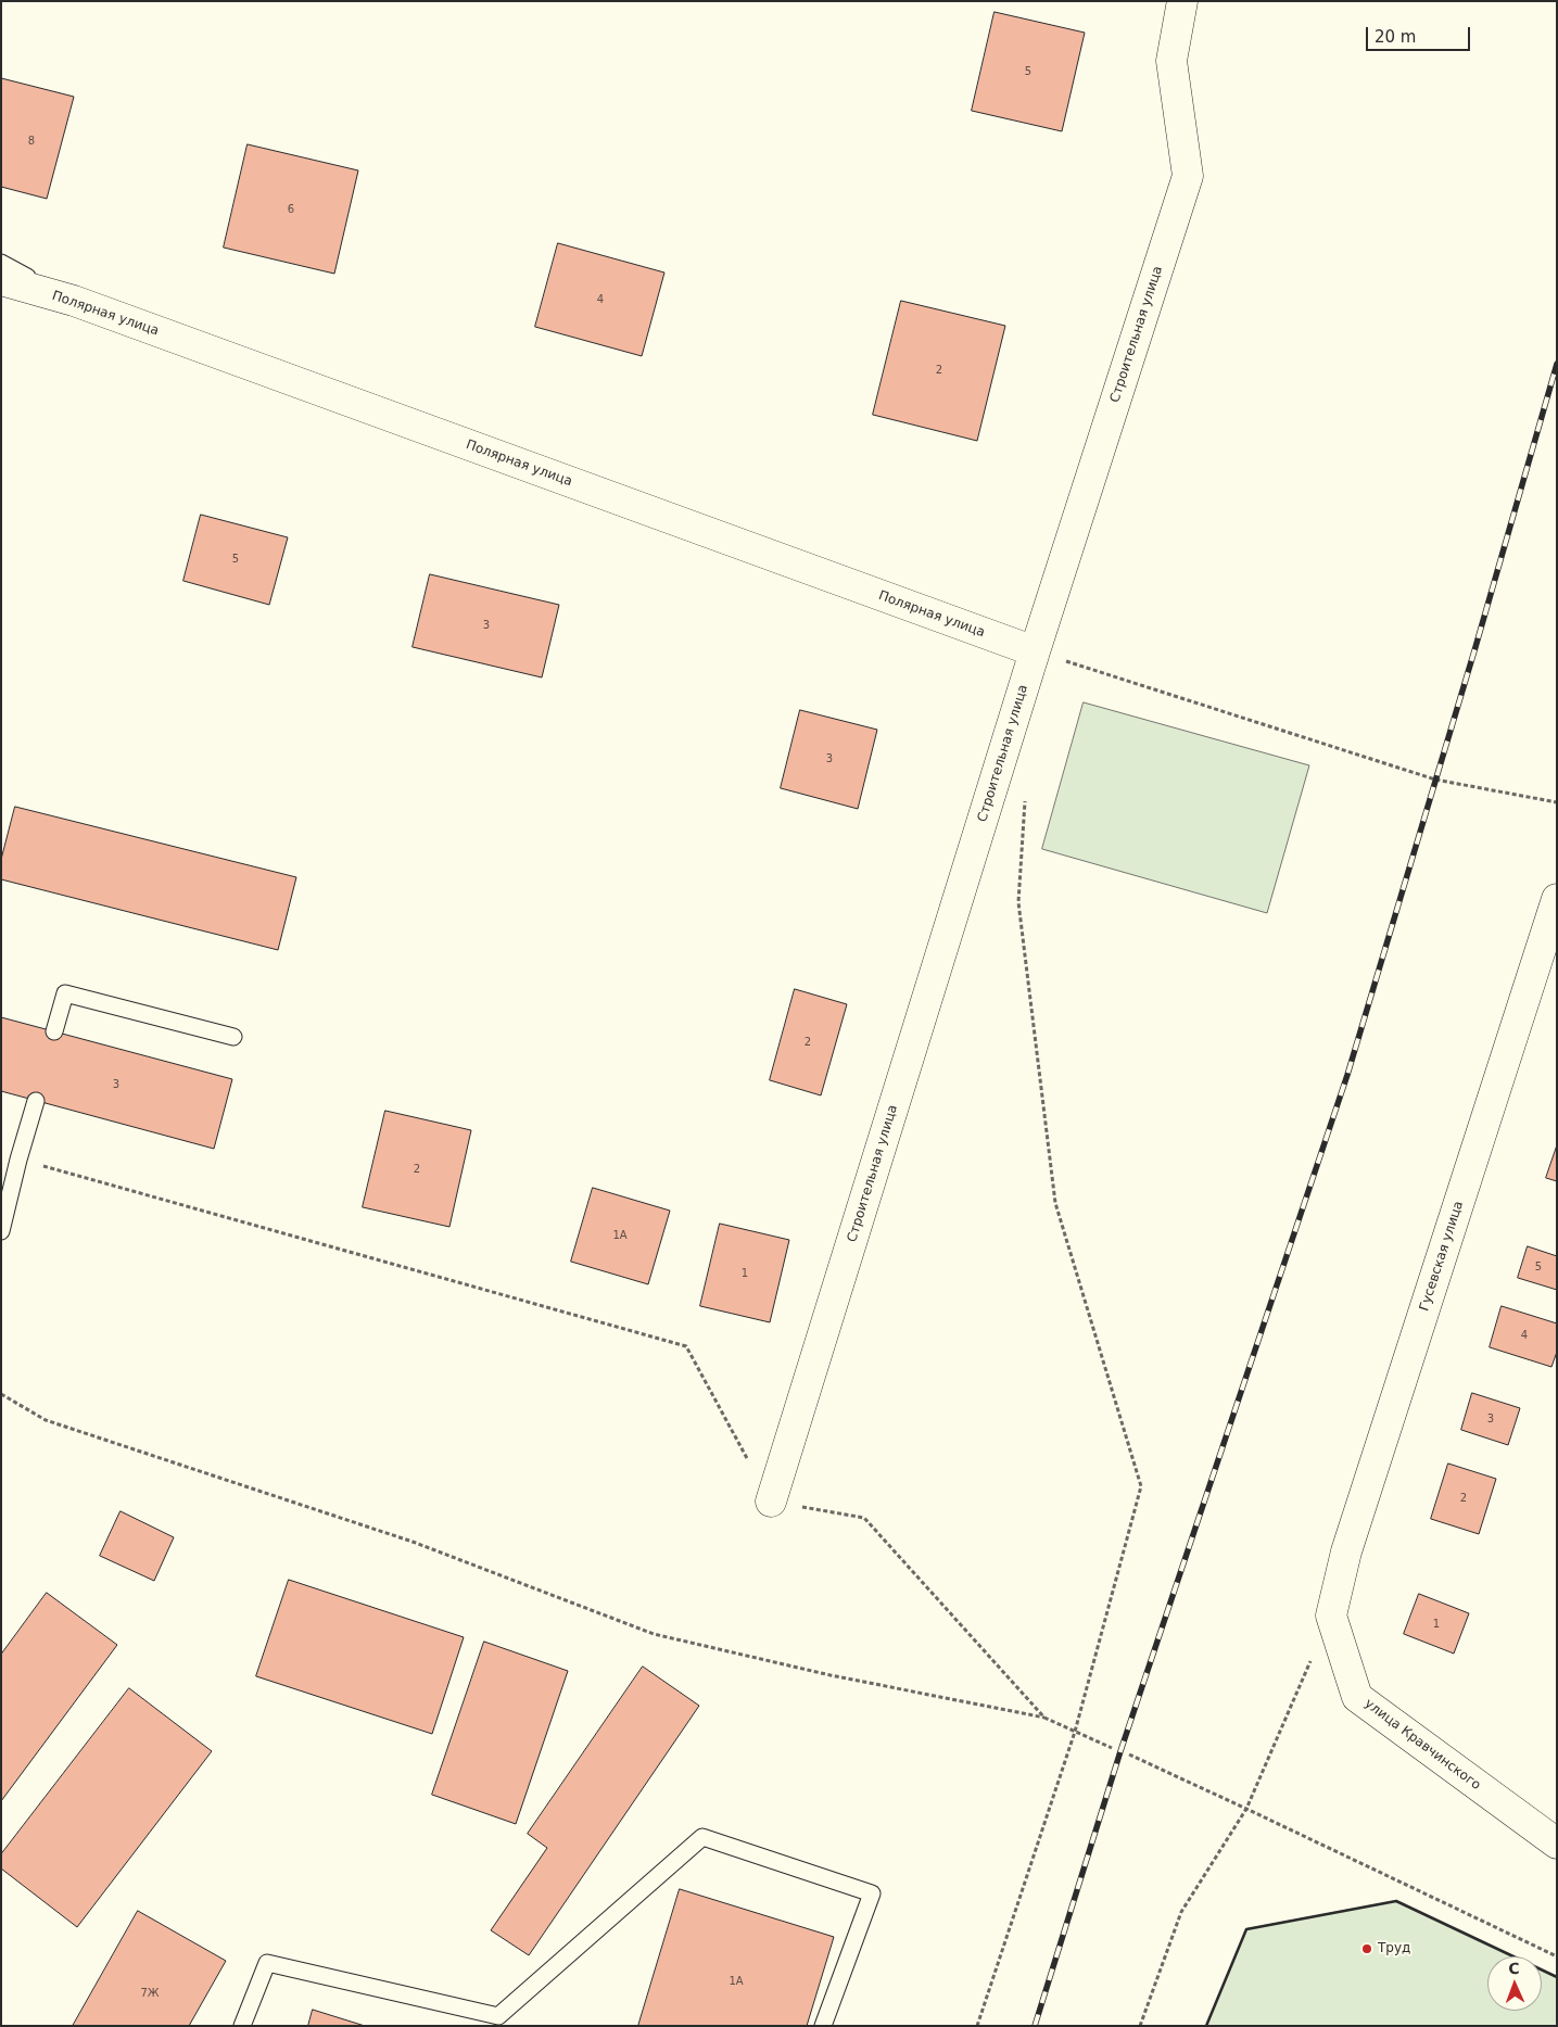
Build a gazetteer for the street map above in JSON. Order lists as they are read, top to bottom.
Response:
{
  "streets": {
    "street": [
      "Полярная улица",
      "Строительная улица",
      "Гусевская улица",
      "улица Кравчинского"
    ]
  },
  "crossings": [
    ["Полярная улица", "Строительная улица"],
    ["Гусевская улица", "улица Кравчинского"]
  ],
  "places": ["Труд"],
  "house_numbers": [
    "5",
    "8",
    "6",
    "4",
    "2",
    "5",
    "3",
    "3",
    "2",
    "3",
    "2",
    "1А",
    "5",
    "1",
    "4",
    "3",
    "2",
    "1",
    "1А",
    "7Ж"
  ],
  "scale_bar": "20 m",
  "north": "top"
}
